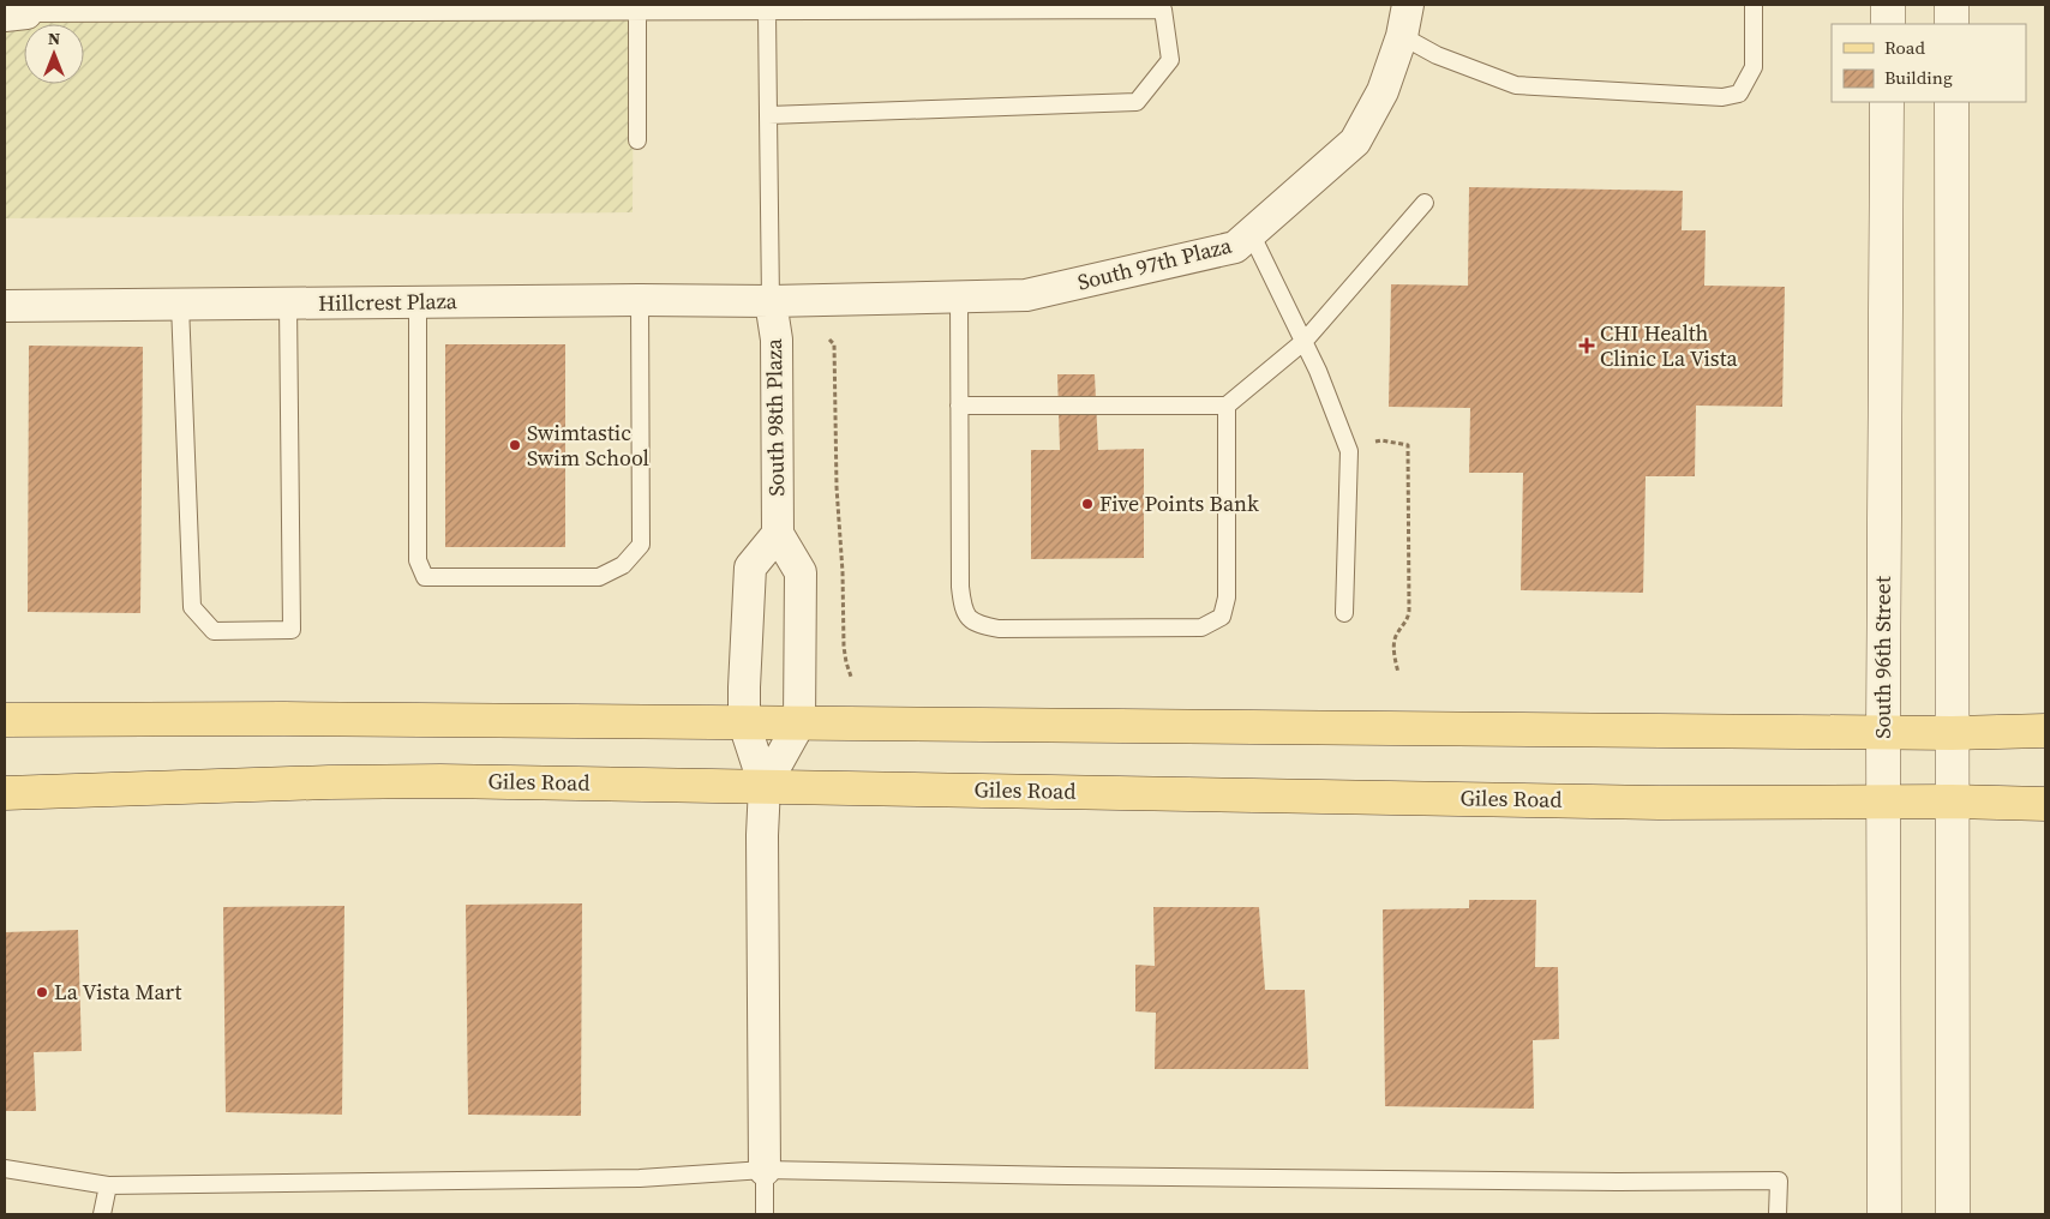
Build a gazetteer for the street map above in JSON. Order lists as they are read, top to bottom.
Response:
{
  "streets": {
    "main road": ["South 96th Street", "Giles Road"],
    "street": ["South 97th Plaza", "Hillcrest Plaza", "South 98th Plaza"]
  },
  "crossings": [
    ["South 97th Plaza", "Hillcrest Plaza"],
    ["South 97th Plaza", "South 98th Plaza"],
    ["Hillcrest Plaza", "South 98th Plaza"],
    ["South 96th Street", "Giles Road"]
  ],
  "places": {
    "health": ["CHI Health Clinic La Vista"],
    "other": ["Swimtastic Swim School", "Five Points Bank", "La Vista Mart"]
  },
  "legend": ["Road", "Building"],
  "north": "top"
}
